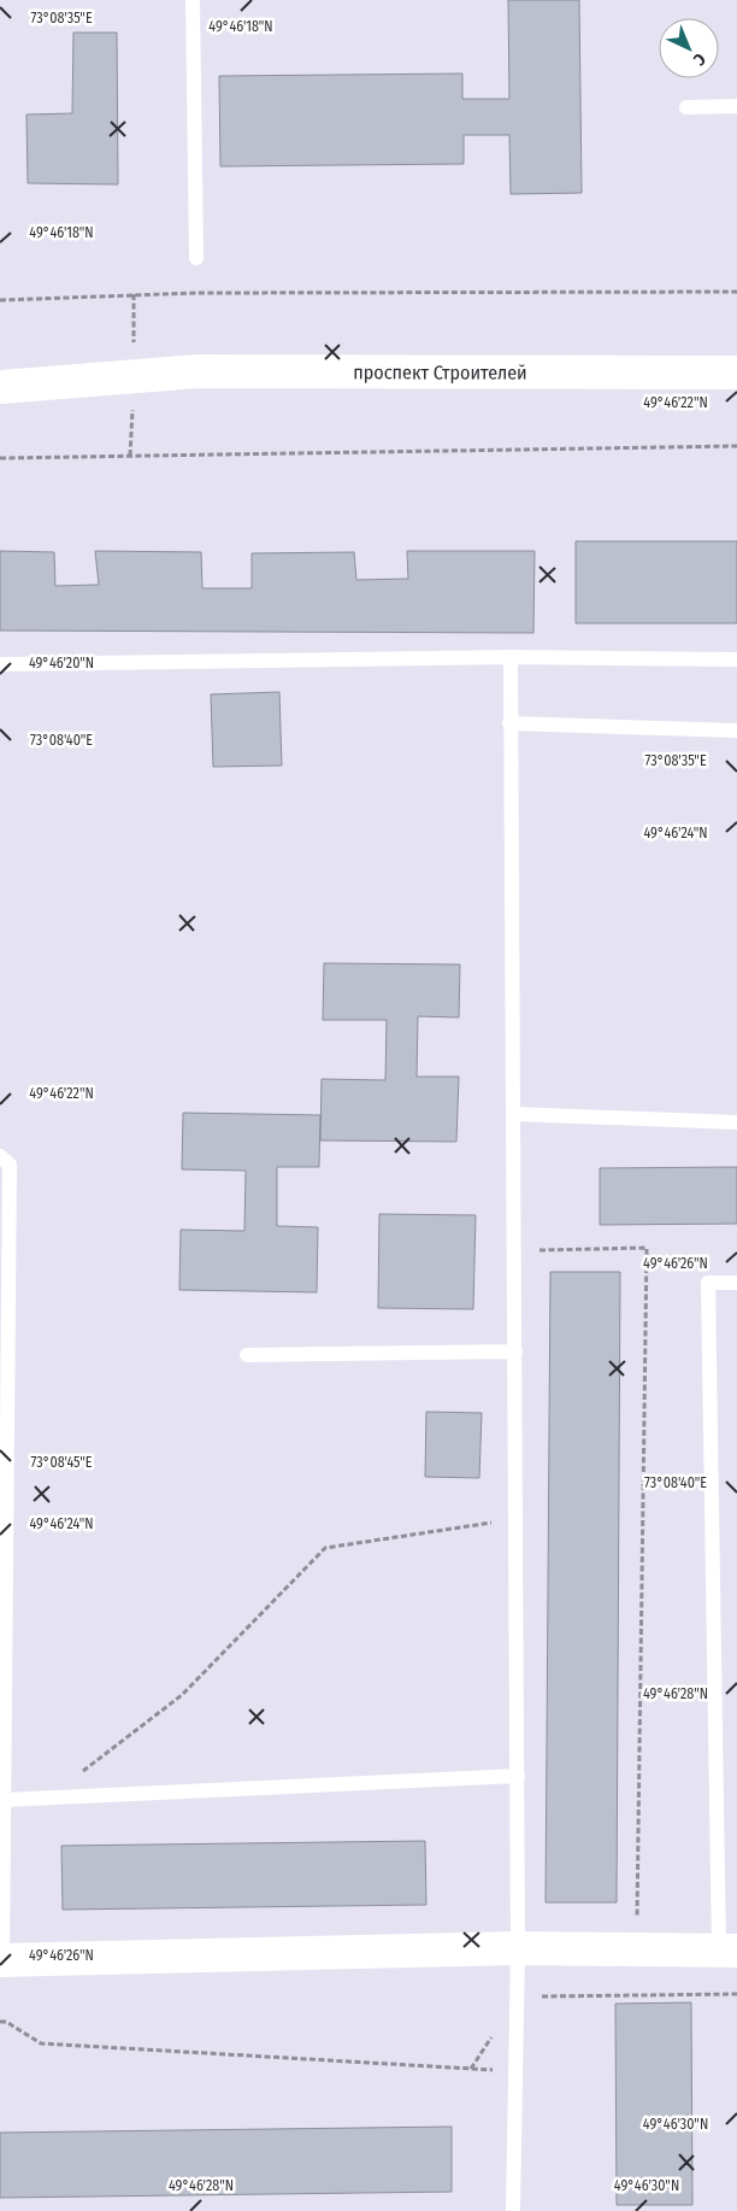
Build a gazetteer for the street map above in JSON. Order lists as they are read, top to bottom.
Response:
{
  "streets": {
    "main road": ["проспект Строителей"]
  },
  "north": "bottom right",
  "coordinates": [
    "73°08'35\"E",
    "49°46'18\"N",
    "49°46'22\"N",
    "49°46'20\"N",
    "73°08'40\"E",
    "49°46'24\"N",
    "49°46'26\"N",
    "73°08'45\"E",
    "49°46'28\"N",
    "49°46'30\"N"
  ]
}
